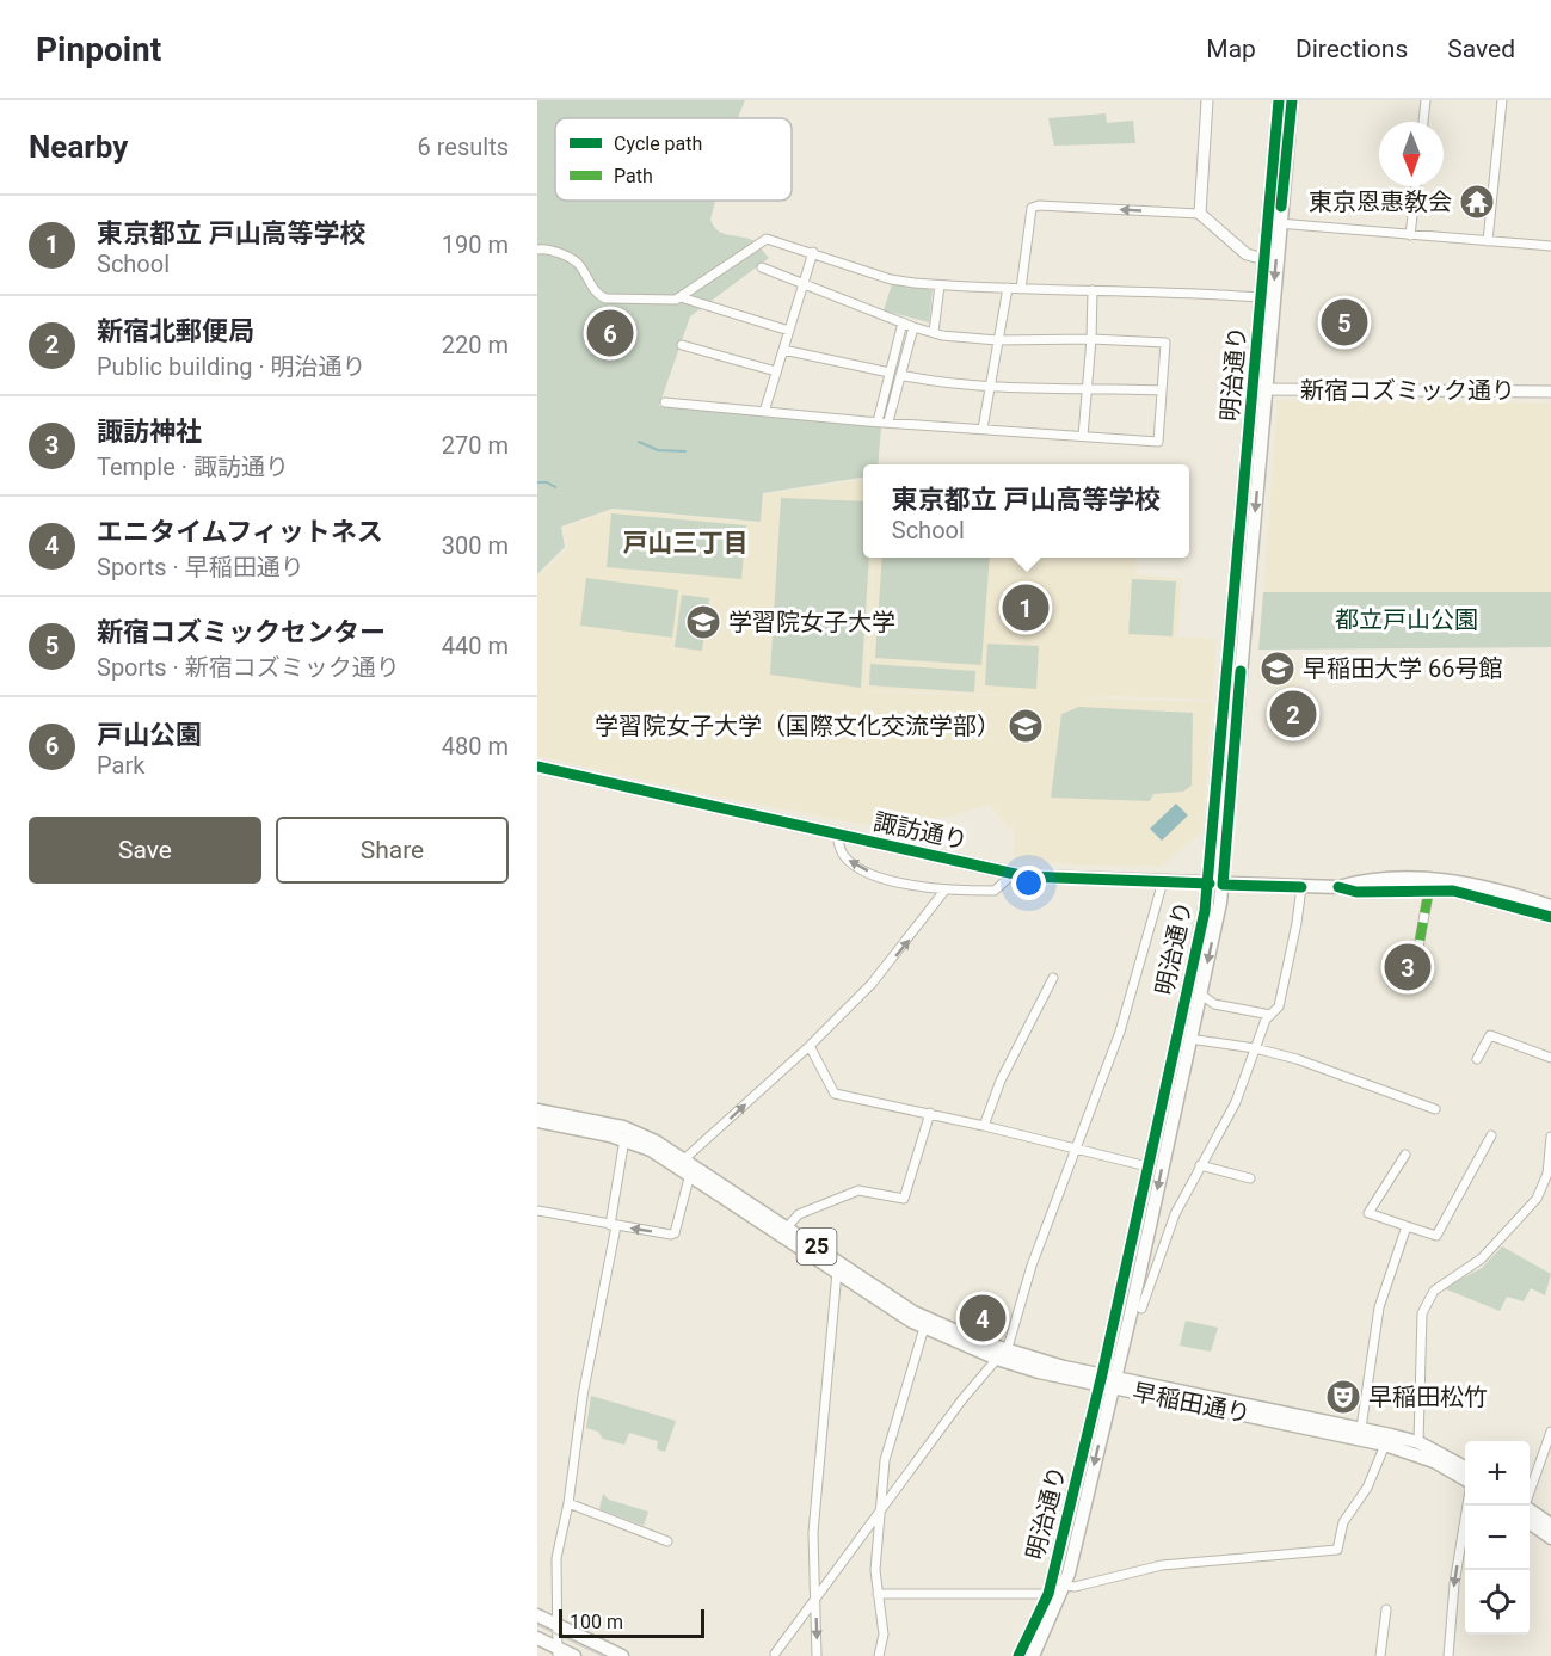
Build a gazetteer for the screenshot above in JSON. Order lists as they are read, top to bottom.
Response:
{
  "streets": {
    "main road": [
      "明治通り",
      "諏訪通り",
      "25",
      "早稲田通り"
    ],
    "street": ["新宿コズミック通り"]
  },
  "crossings": [
    ["明治通り", "新宿コズミック通り"],
    ["明治通り", "諏訪通り"],
    ["明治通り", "早稲田通り"]
  ],
  "districts": ["戸山三丁目"],
  "parks": ["都立戸山公園"],
  "places": {
    "temple": ["東京恩惠敎会"],
    "school or university": ["学習院女子大学", "早稲田大学 66号館", "学習院女子大学（国際文化交流学部）"],
    "theatre": ["早稲田松竹"]
  },
  "legend": ["Cycle path", "Path"],
  "scale_bar": "100 m",
  "north": "bottom",
  "page": {
    "header": "Pinpoint",
    "nav": ["Map", "Directions", "Saved"],
    "heading": ["Nearby", "6 results"],
    "list": [
      {
        "mark": "1",
        "name": "東京都立 戸山高等学校",
        "note": "School",
        "value": "190 m"
      },
      {
        "mark": "2",
        "name": "新宿北郵便局",
        "note": "Public building · 明治通り",
        "value": "220 m"
      },
      {
        "mark": "3",
        "name": "諏訪神社",
        "note": "Temple · 諏訪通り",
        "value": "270 m"
      },
      {
        "mark": "4",
        "name": "エニタイムフィットネス",
        "note": "Sports · 早稲田通り",
        "value": "300 m"
      },
      {
        "mark": "5",
        "name": "新宿コズミックセンター",
        "note": "Sports · 新宿コズミック通り",
        "value": "440 m"
      },
      {
        "mark": "6",
        "name": "戸山公園",
        "note": "Park",
        "value": "480 m"
      }
    ],
    "pins": [
      "5",
      "6",
      "1",
      "2",
      "3",
      "4"
    ],
    "popup": ["東京都立 戸山高等学校", "School"],
    "buttons": ["Save", "Share"],
    "map_buttons": ["+", "−"],
    "scale": "100 m"
  }
}
